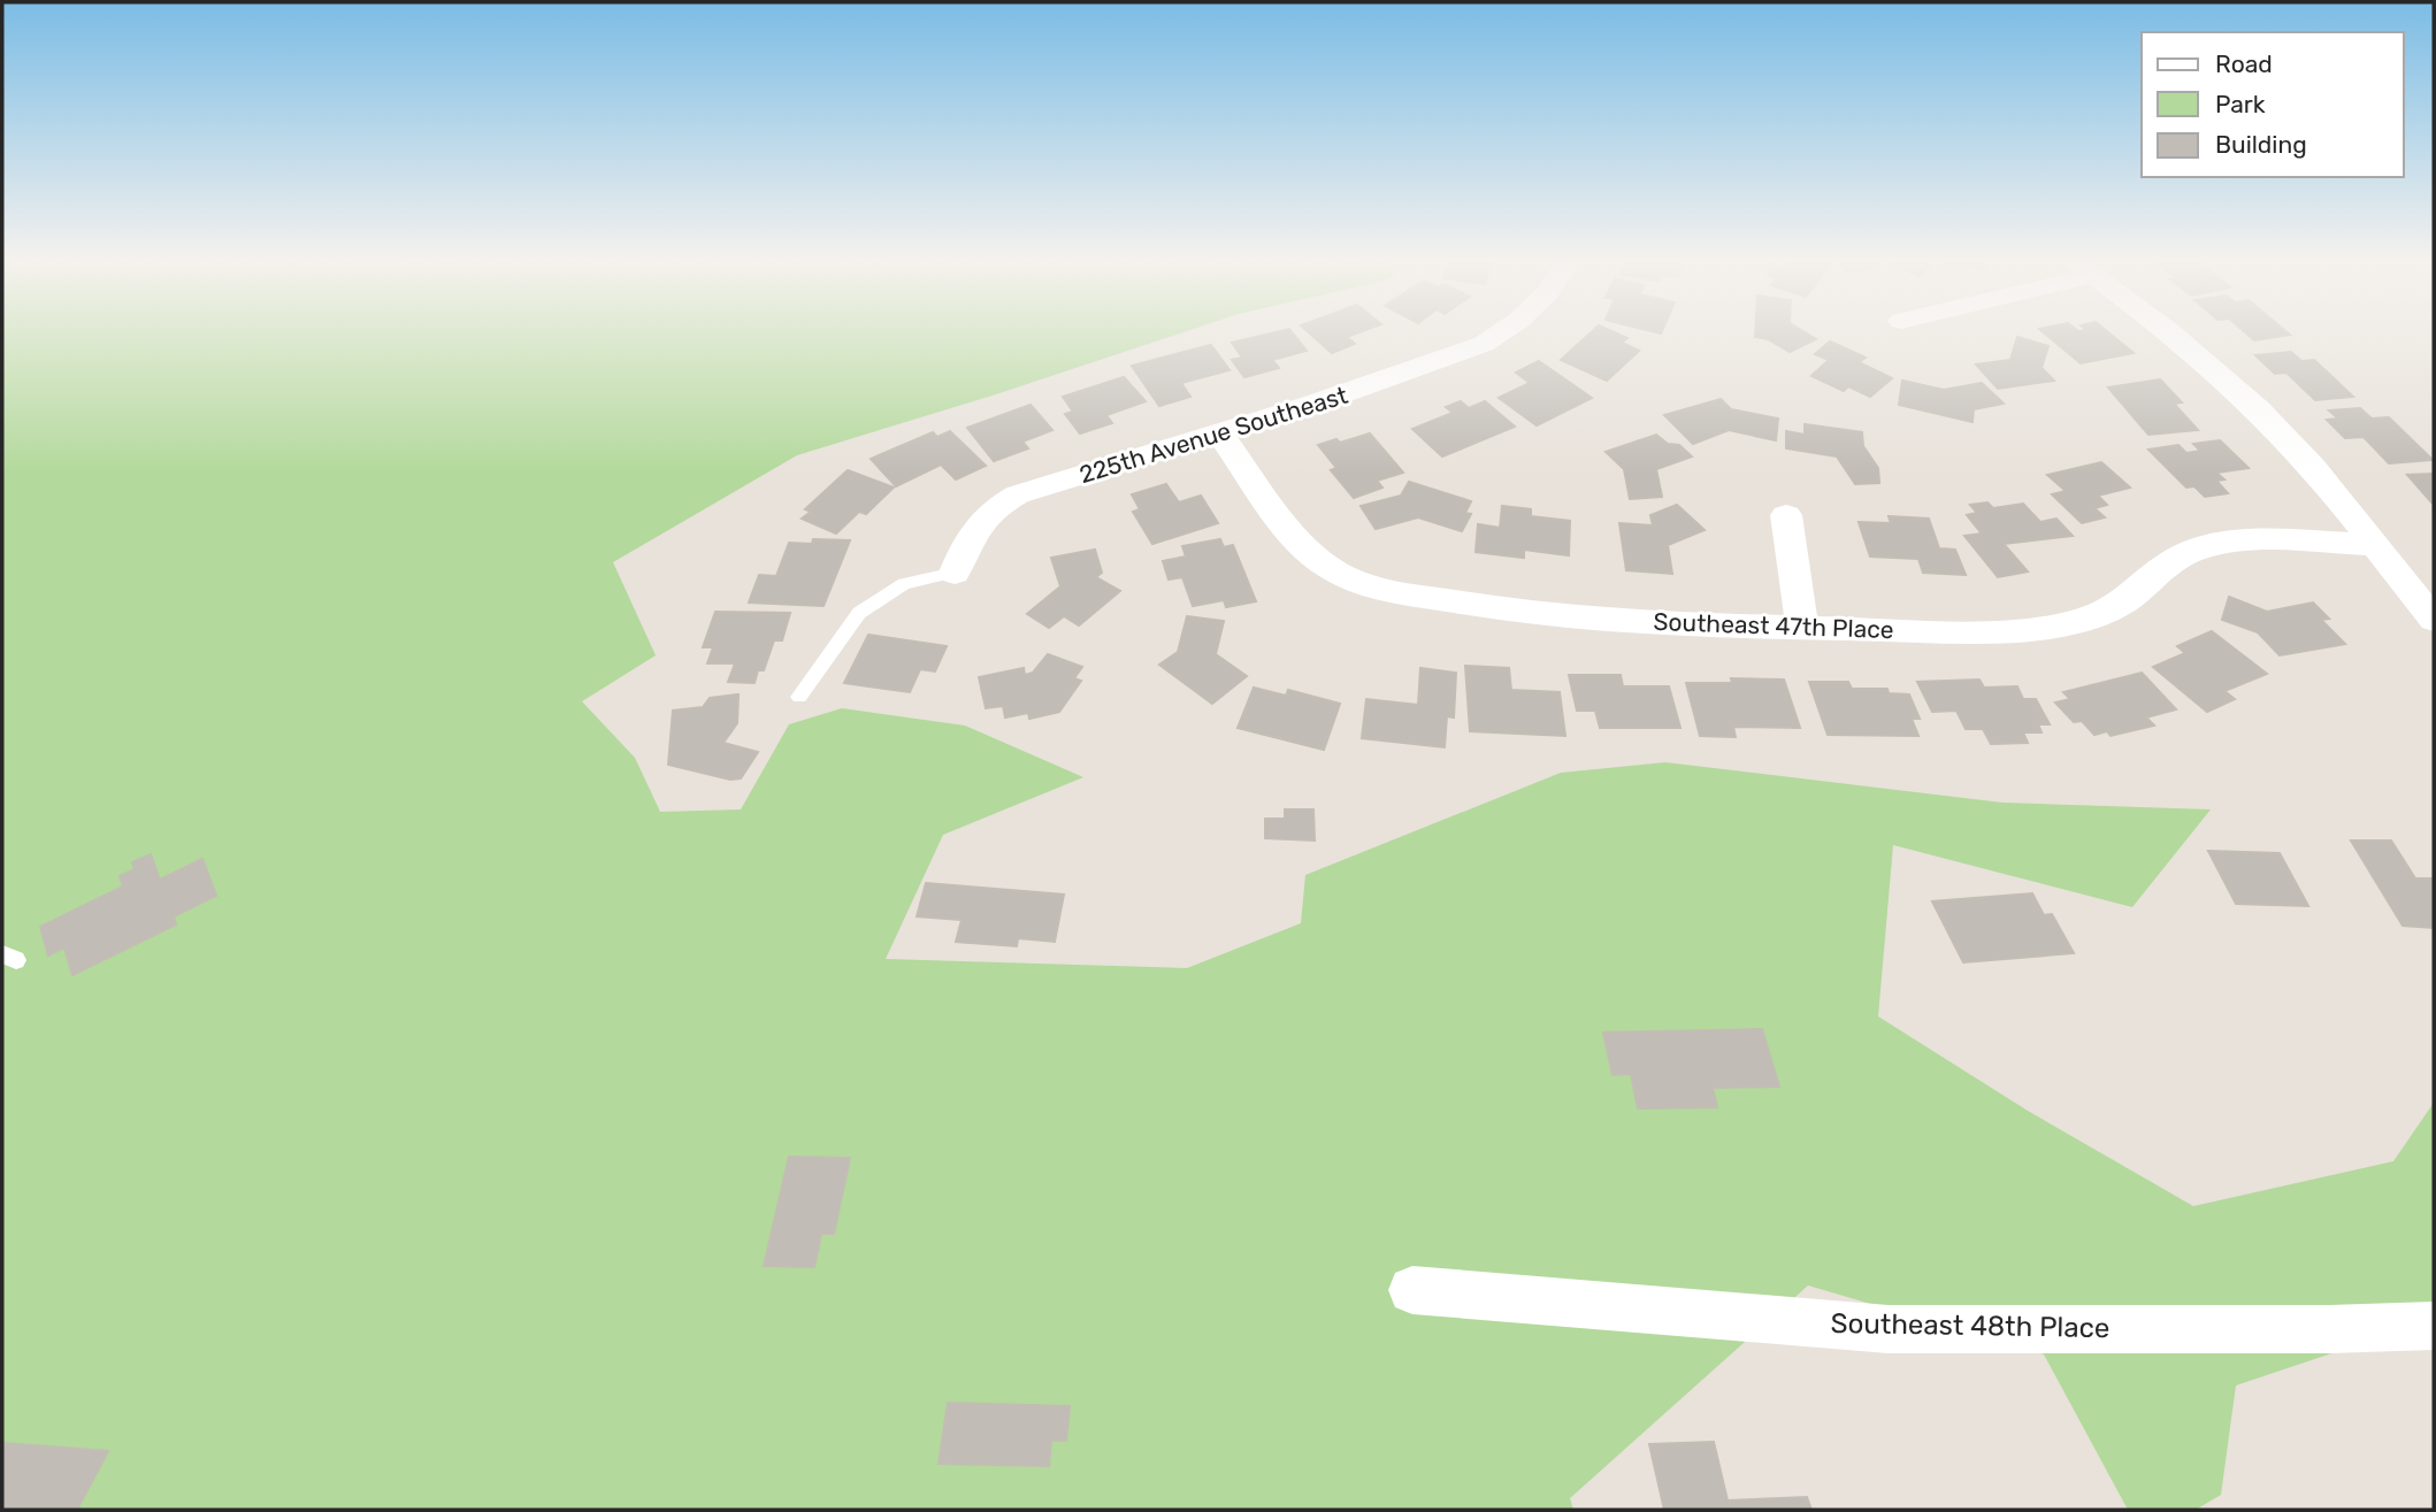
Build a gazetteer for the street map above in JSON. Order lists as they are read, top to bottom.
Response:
{
  "streets": {
    "street": ["225th Avenue Southeast", "Southeast 47th Place", "Southeast 48th Place"]
  },
  "crossings": [
    ["225th Avenue Southeast", "Southeast 47th Place"]
  ],
  "legend": ["Road", "Park", "Building"]
}
